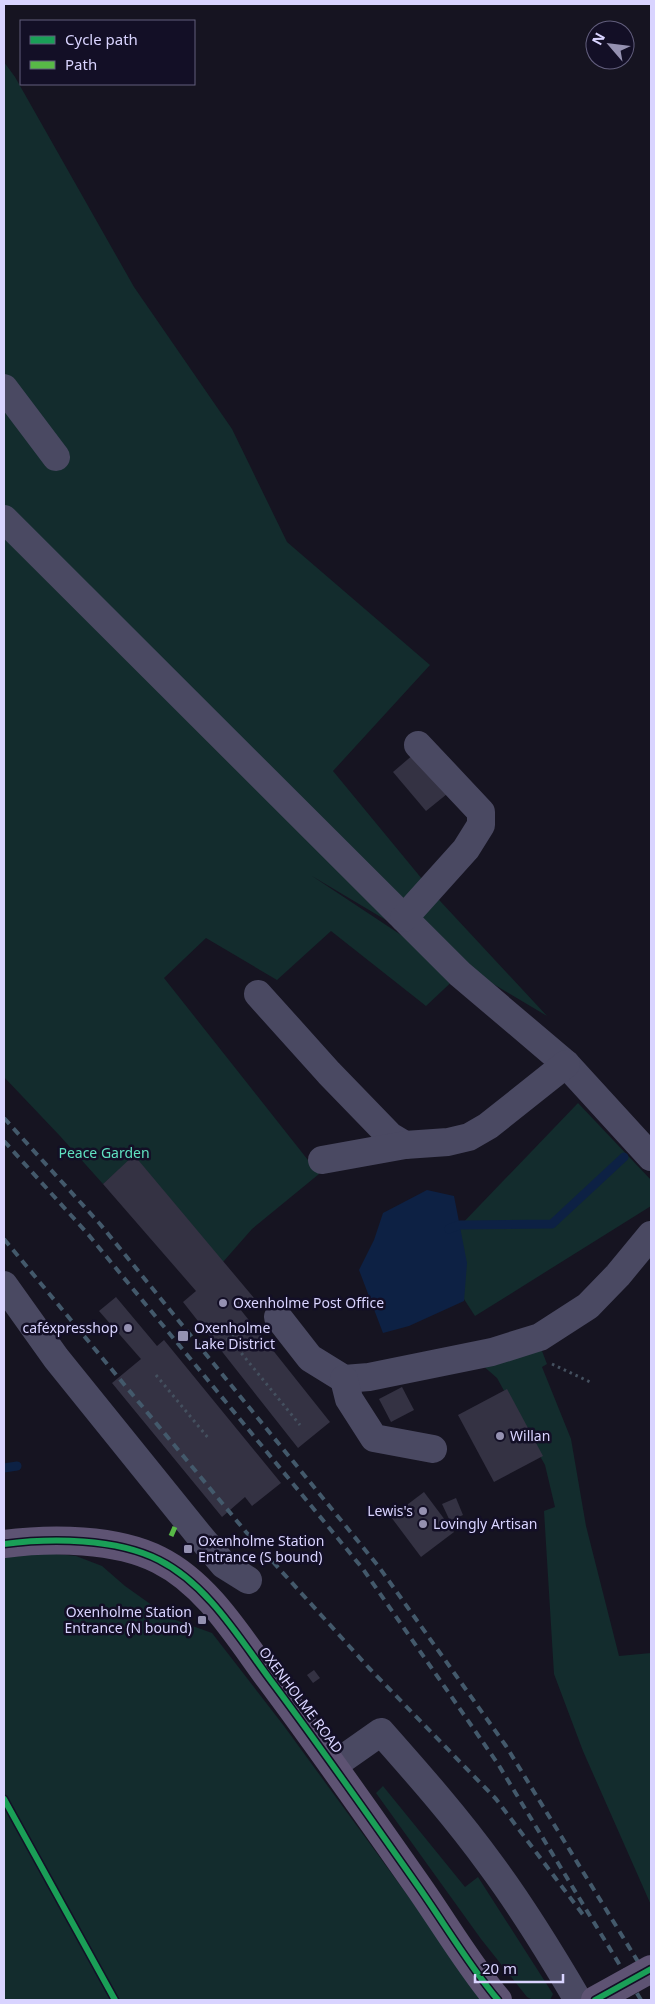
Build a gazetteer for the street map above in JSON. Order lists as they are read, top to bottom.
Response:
{
  "streets": {
    "main road": ["OXENHOLME ROAD"]
  },
  "parks": ["Peace Garden"],
  "places": {
    "other": [
      "Oxenholme Post Office",
      "caféxpresshop",
      "Willan",
      "Lewis's",
      "Lovingly Artisan"
    ],
    "transit": ["Oxenholme Lake District", "Oxenholme Station Entrance (S bound)", "Oxenholme Station Entrance (N bound)"]
  },
  "legend": ["Cycle path", "Path"],
  "scale_bar": "20 m",
  "north": "top left"
}
